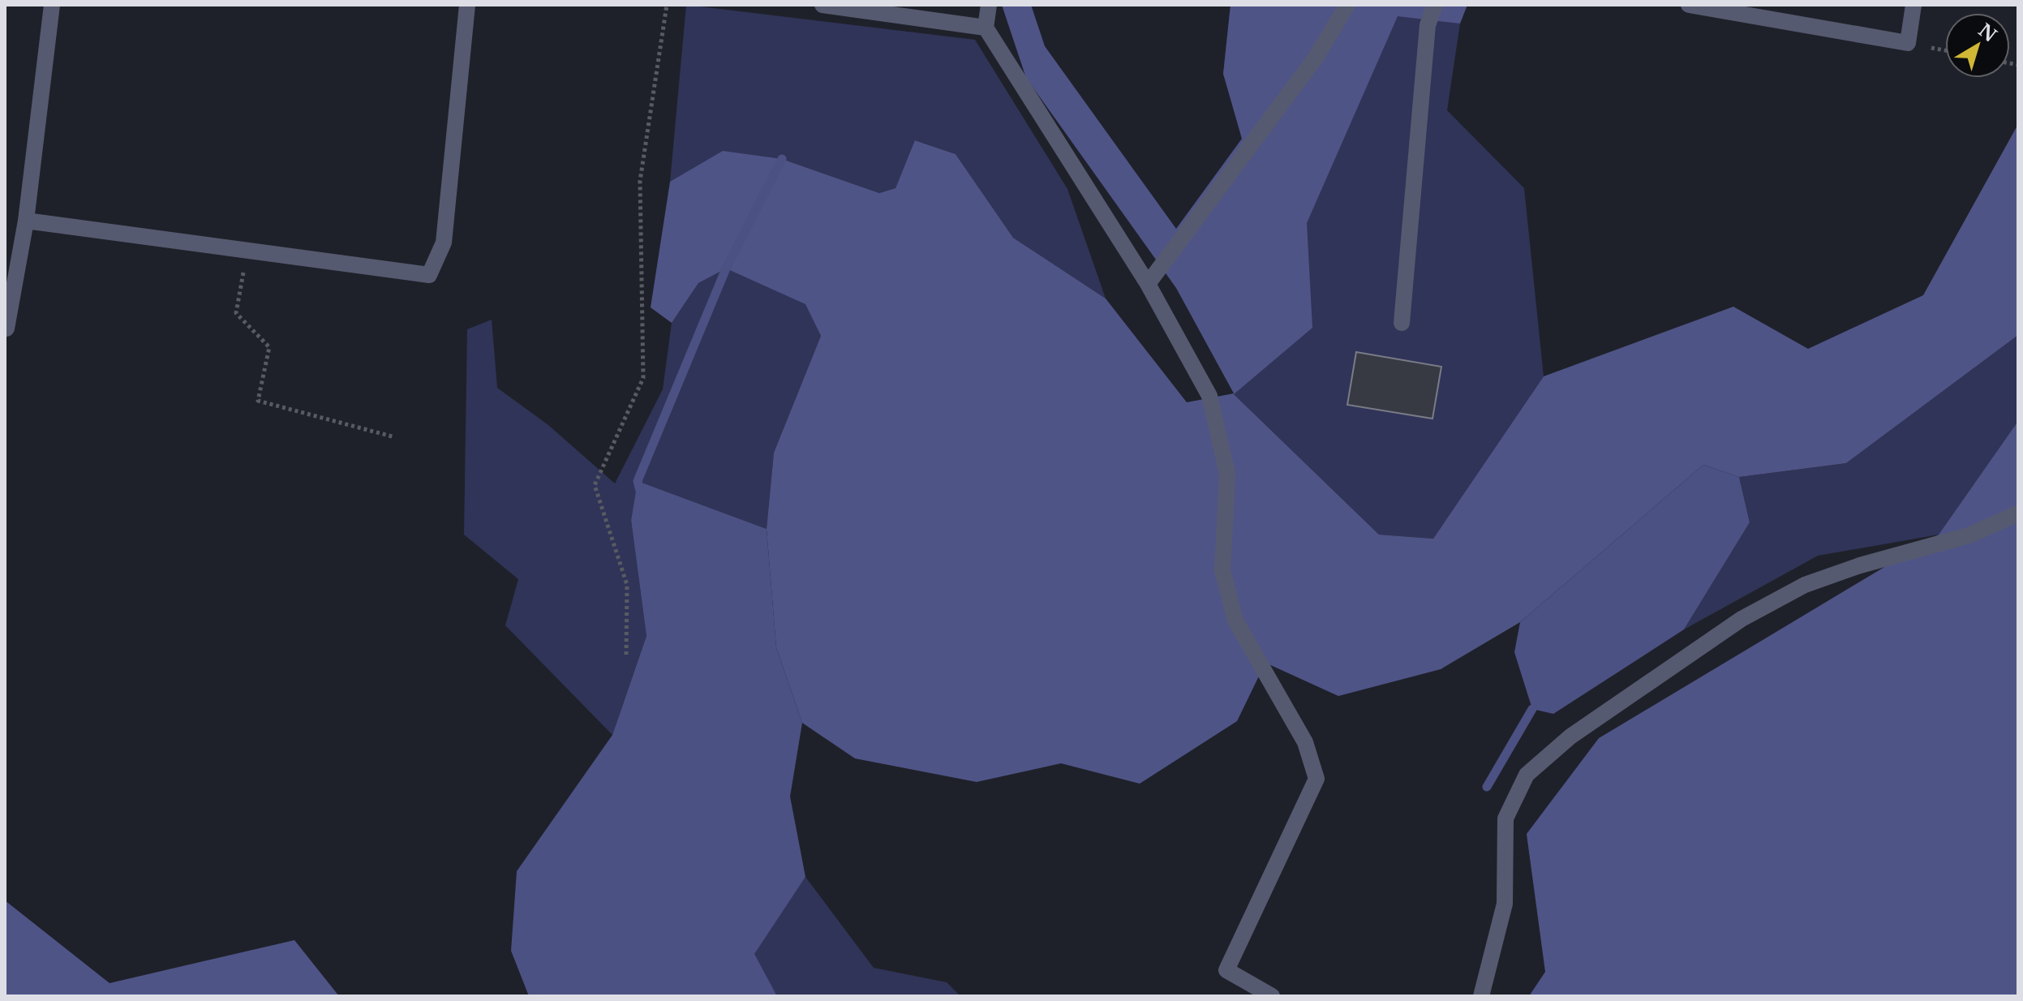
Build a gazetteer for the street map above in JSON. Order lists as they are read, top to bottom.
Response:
{
  "north": "top right"
}
